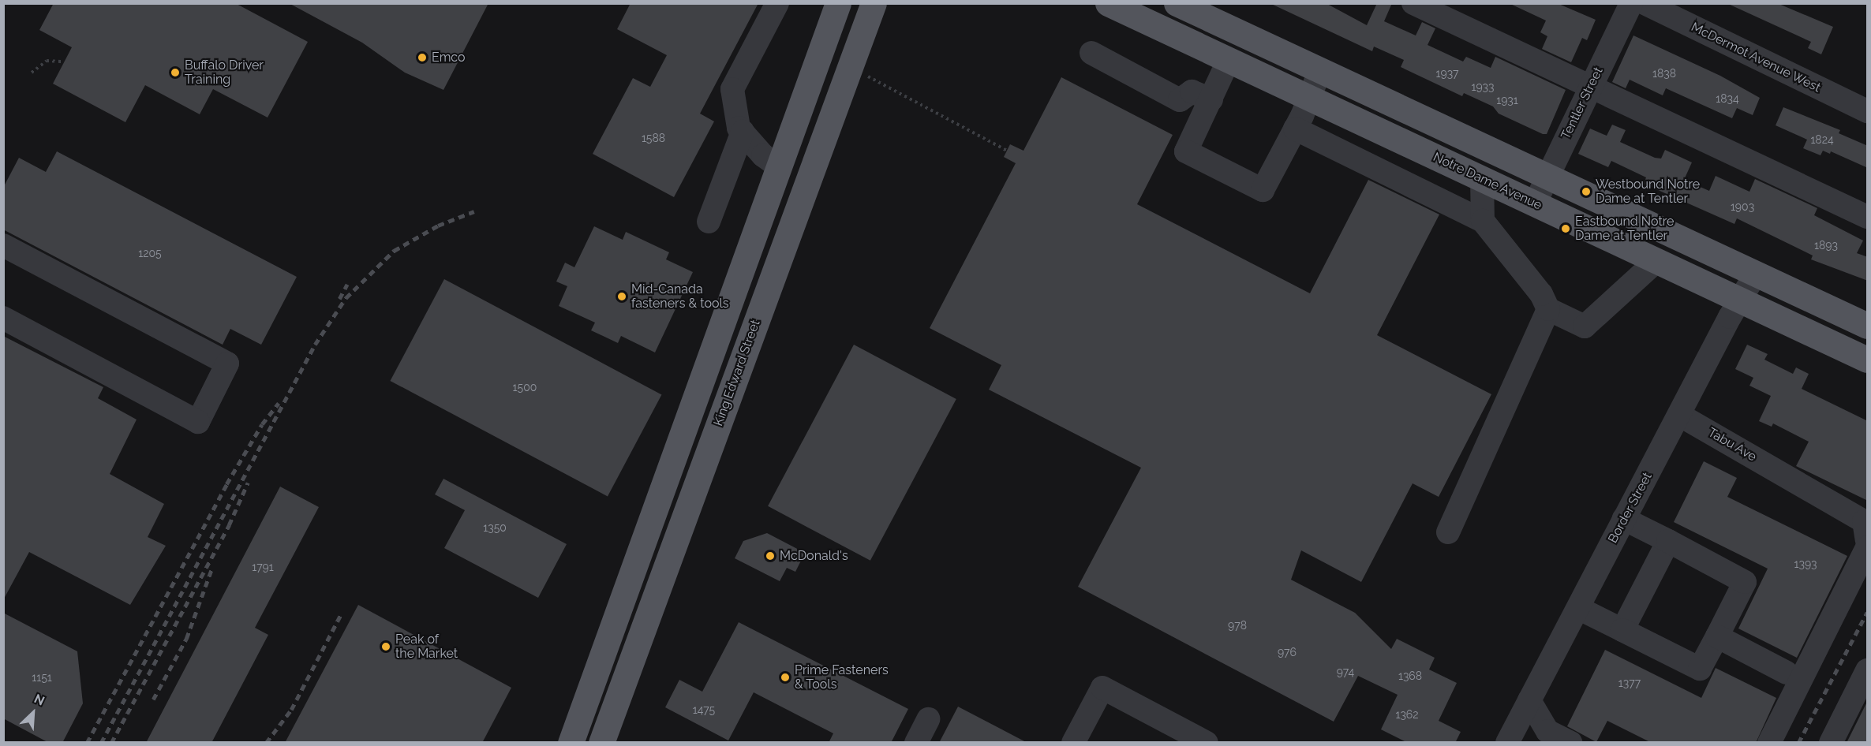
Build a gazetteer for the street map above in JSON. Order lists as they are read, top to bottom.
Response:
{
  "streets": {
    "main road": ["Notre Dame Avenue", "King Edward Street"],
    "street": [
      "McDermot Avenue West",
      "Tentler Street",
      "Tabu Ave",
      "Border Street"
    ]
  },
  "crossings": [
    ["Tentler Street", "Notre Dame Avenue"],
    ["Notre Dame Avenue", "Border Street"],
    ["Tabu Ave", "Border Street"]
  ],
  "places": [
    "Emco",
    "Buffalo Driver Training",
    "Westbound Notre Dame at Tentler",
    "Eastbound Notre Dame at Tentler",
    "Mid-Canada fasteners & tools",
    "McDonald's",
    "Peak of the Market",
    "Prime Fasteners & Tools"
  ],
  "house_numbers": [
    "1937",
    "1838",
    "1933",
    "1834",
    "1931",
    "1588",
    "1824",
    "1903",
    "1893",
    "1205",
    "1500",
    "1350",
    "1393",
    "1791",
    "978",
    "976",
    "974",
    "1368",
    "1151",
    "1377",
    "1475",
    "1362"
  ],
  "north": "top right"
}
